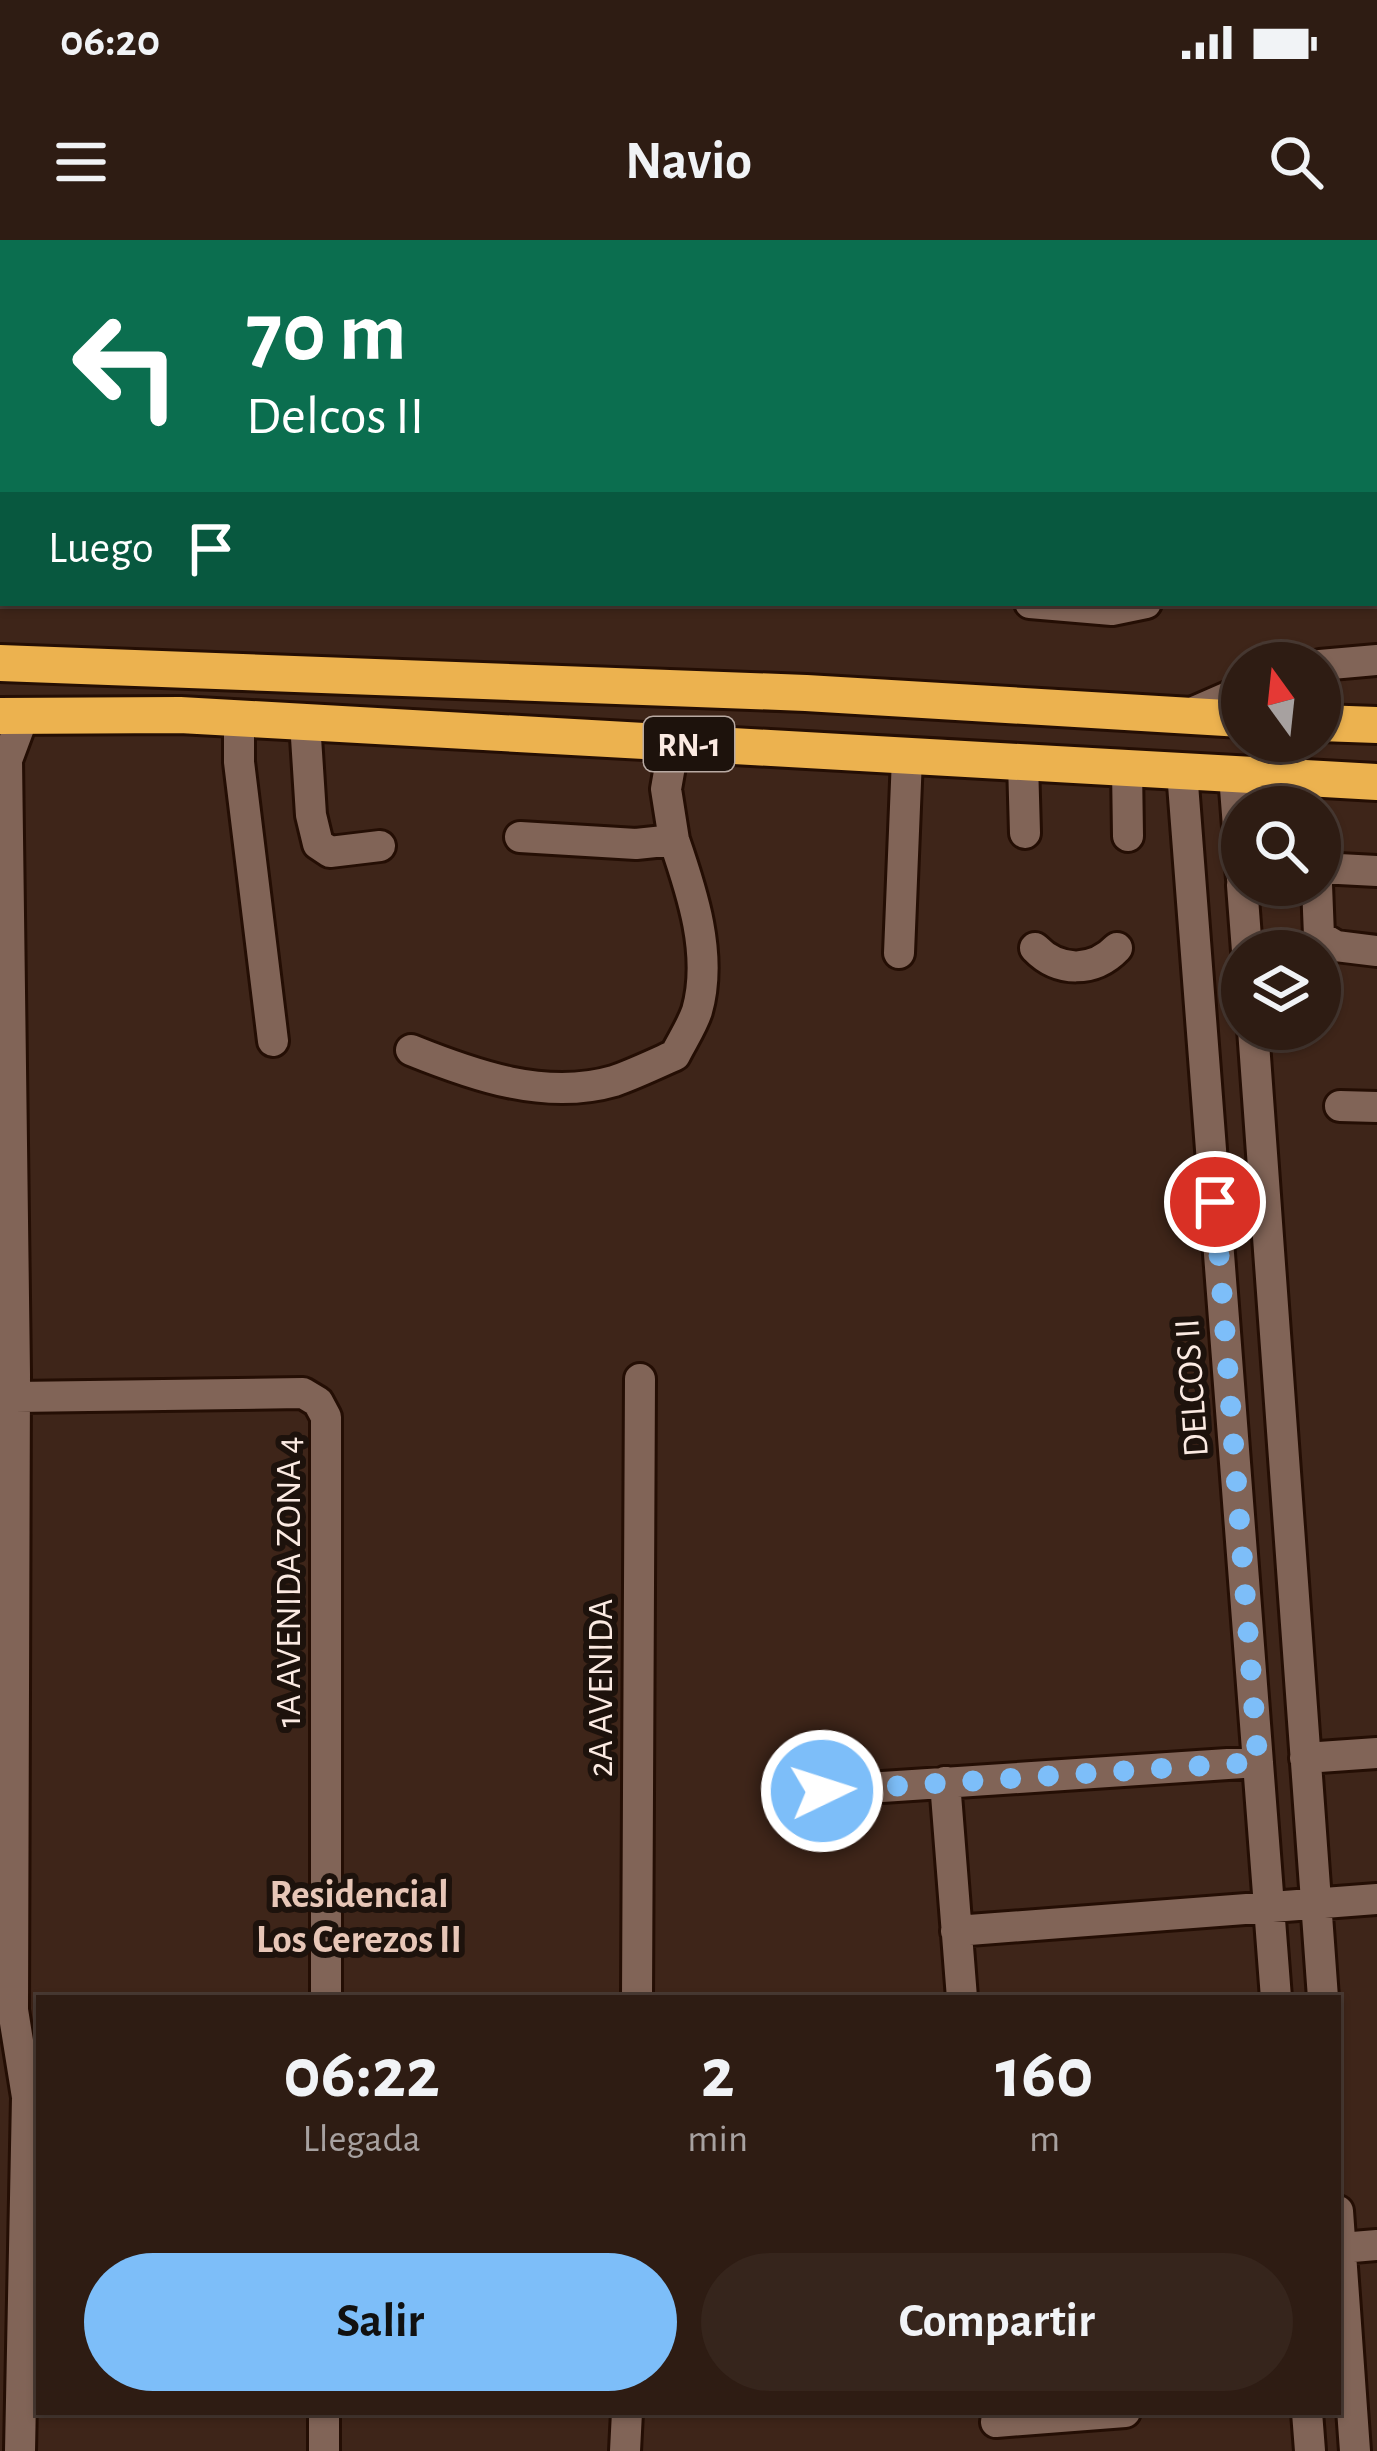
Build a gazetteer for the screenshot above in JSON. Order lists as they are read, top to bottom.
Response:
{
  "streets": {
    "highway": ["RN-1"],
    "street": ["DELCOS II", "1A AVENIDA ZONA 4", "2A AVENIDA"]
  },
  "crossings": [
    ["RN-1", "DELCOS II"]
  ],
  "districts": ["Residencial Los Cerezos II"],
  "north": "top",
  "page": {
    "status": "06:20",
    "header": "Navio",
    "turn": ["70 m", "Delcos II"],
    "then": "Luego",
    "eta": [
      "06:22",
      "Llegada",
      "2",
      "min",
      "160",
      "m"
    ],
    "buttons": ["Salir", "Compartir"]
  }
}
